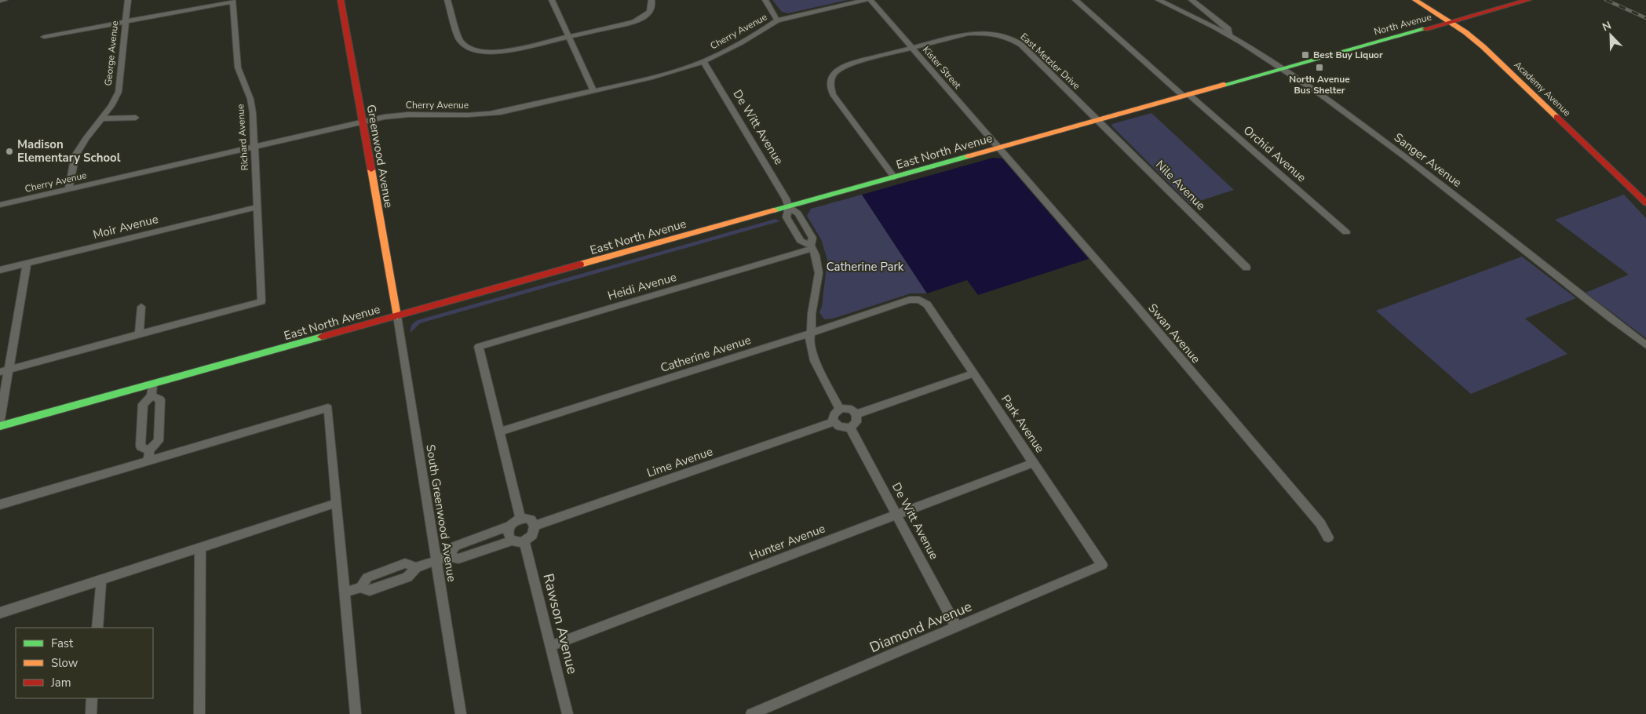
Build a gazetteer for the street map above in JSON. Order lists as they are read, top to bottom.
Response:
{
  "streets": {
    "street": [
      "North Avenue",
      "Cherry Avenue",
      "George Avenue",
      "East Metzler Drive",
      "Kister Street",
      "Academy Avenue",
      "De Witt Avenue",
      "Richard Avenue",
      "East North Avenue",
      "Orchid Avenue",
      "Greenwood Avenue",
      "Sanger Avenue",
      "Nile Avenue",
      "Moir Avenue",
      "Heidi Avenue",
      "Swan Avenue",
      "Catherine Avenue",
      "Park Avenue",
      "Lime Avenue",
      "South Greenwood Avenue",
      "Hunter Avenue",
      "Rawson Avenue",
      "Diamond Avenue"
    ]
  },
  "crossings": [
    ["North Avenue", "Academy Avenue"],
    ["North Avenue", "East North Avenue"],
    ["North Avenue", "Sanger Avenue"],
    ["Cherry Avenue", "George Avenue"],
    ["Cherry Avenue", "De Witt Avenue"],
    ["Cherry Avenue", "Richard Avenue"],
    ["Cherry Avenue", "Greenwood Avenue"],
    ["George Avenue", "Richard Avenue"],
    ["East Metzler Drive", "Kister Street"],
    ["East Metzler Drive", "East North Avenue"],
    ["East Metzler Drive", "Nile Avenue"],
    ["Kister Street", "East North Avenue"],
    ["Kister Street", "Swan Avenue"],
    ["De Witt Avenue", "East North Avenue"],
    ["De Witt Avenue", "Heidi Avenue"],
    ["De Witt Avenue", "Catherine Avenue"],
    ["De Witt Avenue", "Lime Avenue"],
    ["De Witt Avenue", "Hunter Avenue"],
    ["De Witt Avenue", "Diamond Avenue"],
    ["Richard Avenue", "Moir Avenue"],
    ["East North Avenue", "Orchid Avenue"],
    ["East North Avenue", "Greenwood Avenue"],
    ["East North Avenue", "Sanger Avenue"],
    ["East North Avenue", "Nile Avenue"],
    ["East North Avenue", "Swan Avenue"],
    ["East North Avenue", "South Greenwood Avenue"],
    ["Greenwood Avenue", "South Greenwood Avenue"],
    ["Heidi Avenue", "Catherine Avenue"],
    ["Catherine Avenue", "Park Avenue"],
    ["Park Avenue", "Hunter Avenue"],
    ["Park Avenue", "Diamond Avenue"],
    ["Lime Avenue", "Rawson Avenue"],
    ["Hunter Avenue", "Rawson Avenue"]
  ],
  "parks": ["Catherine Park"],
  "places": {
    "transit": ["Best Buy Liquor", "North Avenue Bus Shelter"],
    "other": ["Madison Elementary School"]
  },
  "legend": ["Fast", "Slow", "Jam"],
  "north": "top left"
}
